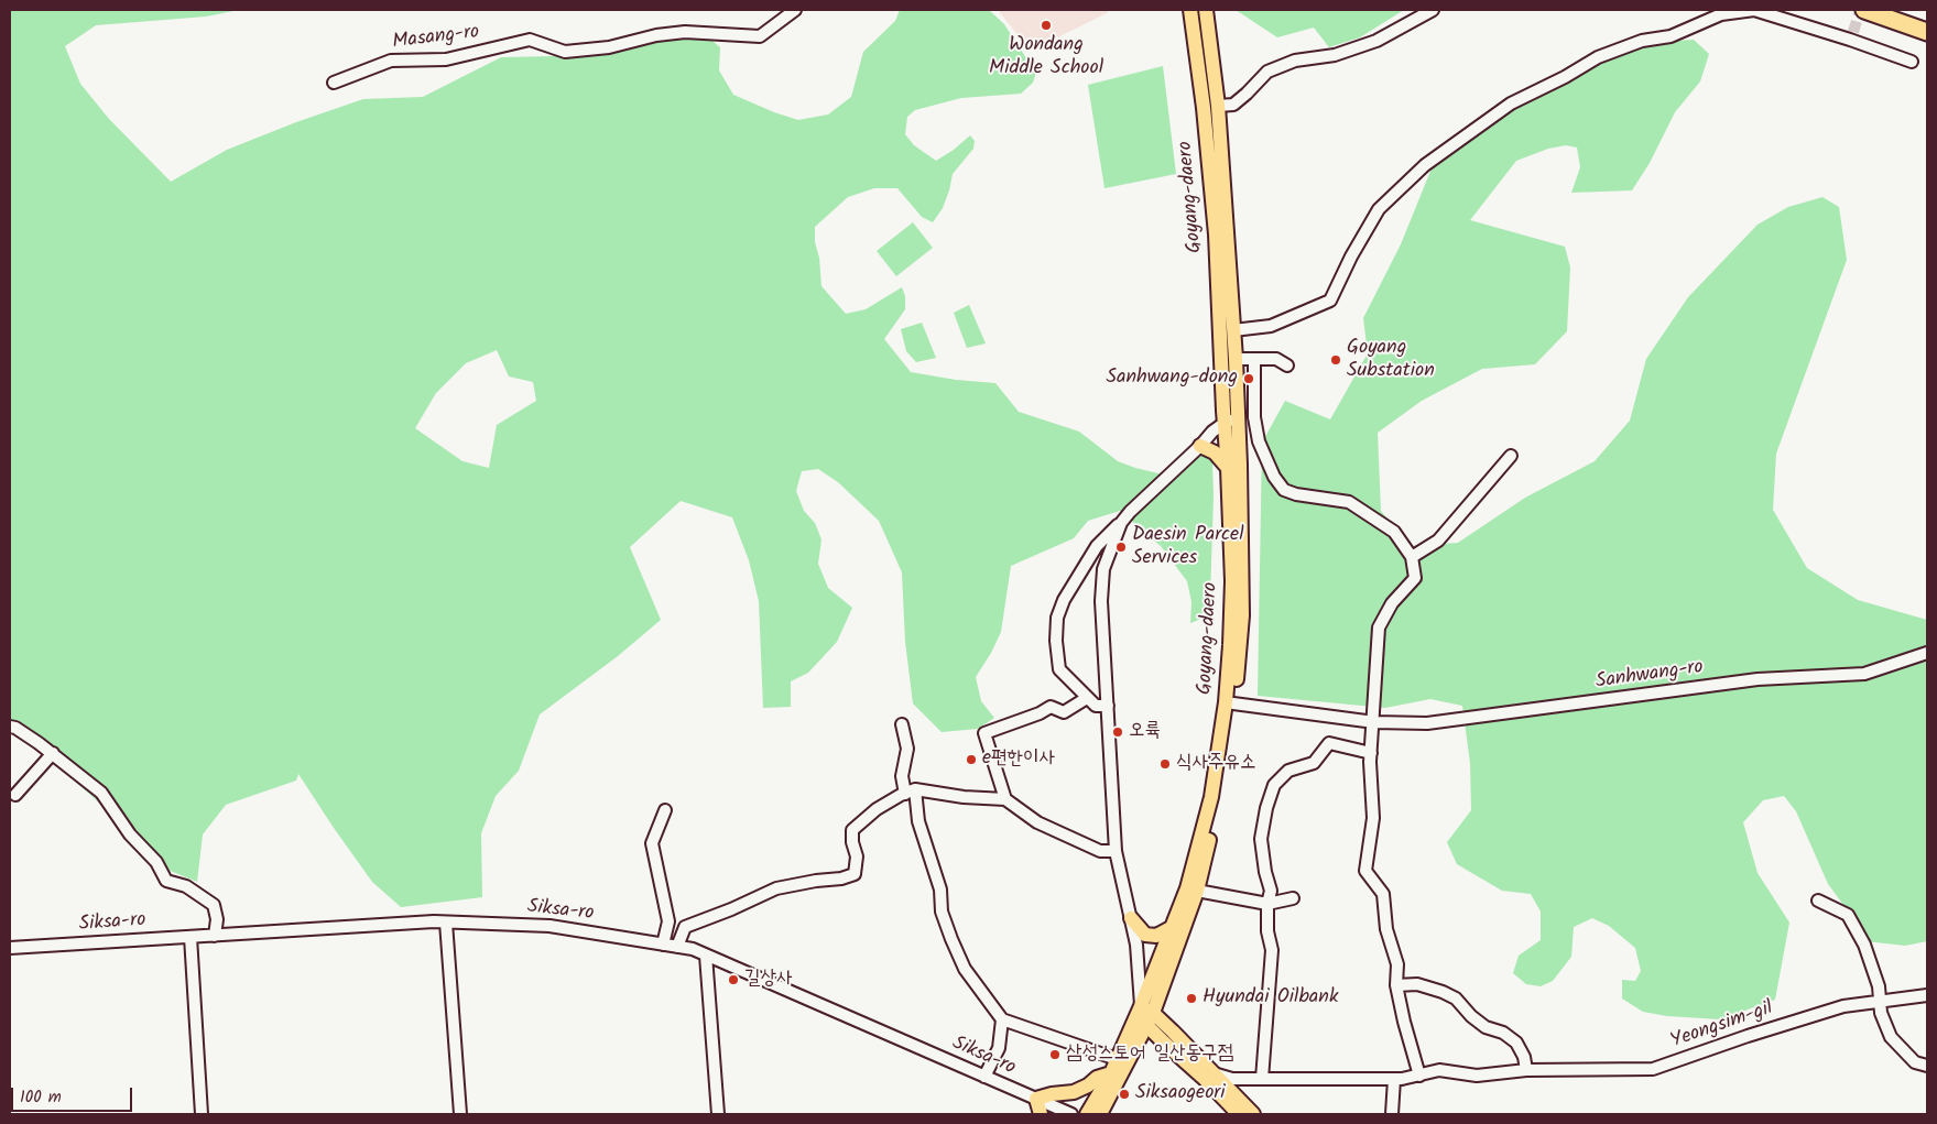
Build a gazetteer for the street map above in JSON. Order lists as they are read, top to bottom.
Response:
{
  "streets": {
    "main road": ["Goyang-daero"],
    "street": [
      "Masang-ro",
      "Sanhwang-ro",
      "Siksa-ro",
      "Yeongsim-gil"
    ]
  },
  "crossings": [
    ["Goyang-daero", "Sanhwang-ro"]
  ],
  "places": [
    "Wondang Middle School",
    "Goyang Substation",
    "Sanhwang-dong",
    "Daesin Parcel Services",
    "오륙",
    "e편한이사",
    "식사주유소",
    "길상사",
    "Hyundai Oilbank",
    "삼성스토어 일산동구점",
    "Siksaogeori"
  ],
  "scale_bar": "100 m"
}
